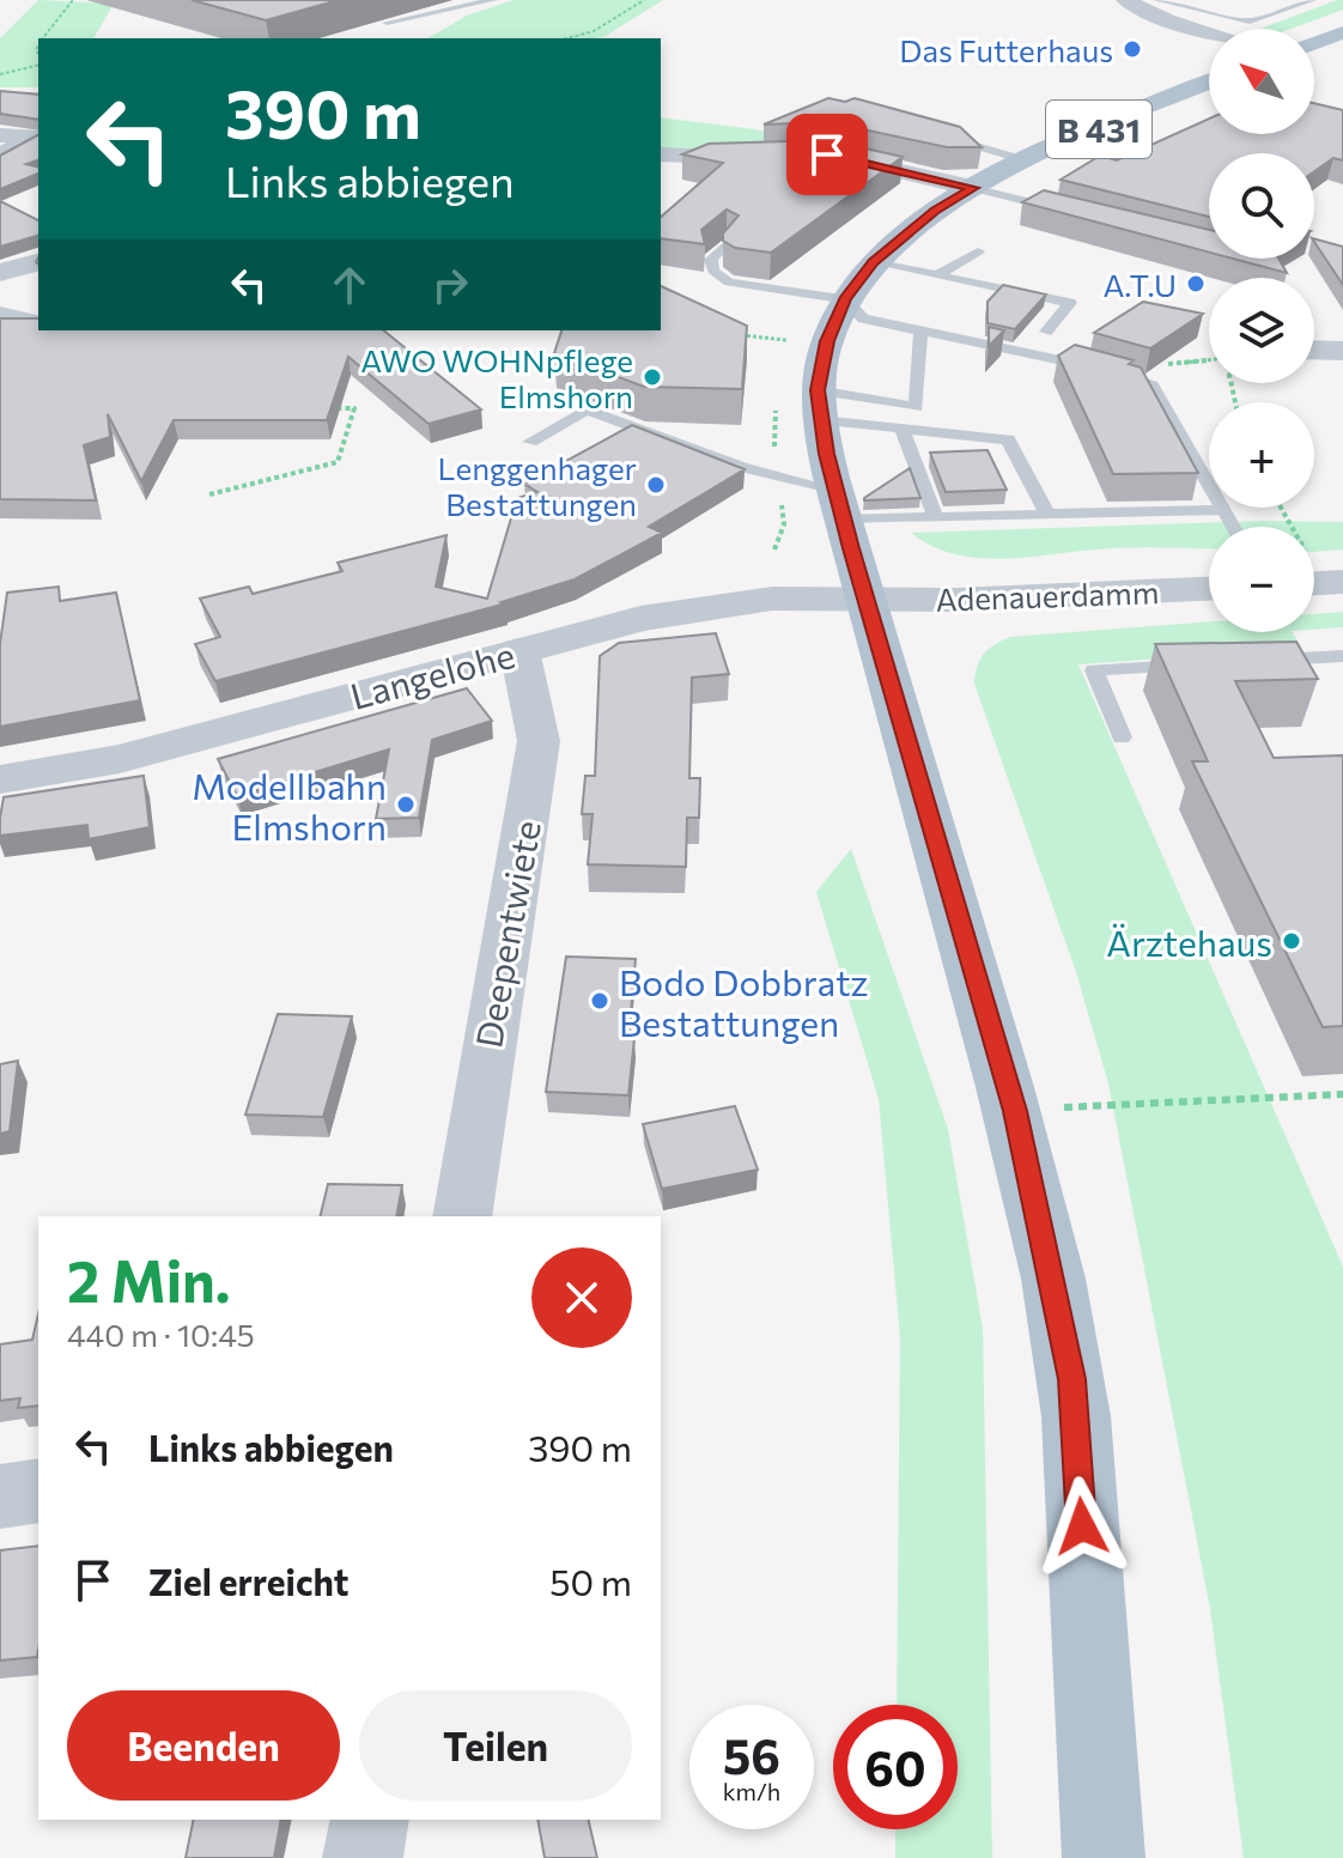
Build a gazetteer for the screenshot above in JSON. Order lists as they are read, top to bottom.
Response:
{
  "streets": {
    "main road": ["B 431"],
    "street": ["Adenauerdamm", "Langelohe", "Deepentwiete"]
  },
  "crossings": [
    ["B 431", "Adenauerdamm"],
    ["B 431", "Langelohe"],
    ["Adenauerdamm", "Langelohe"],
    ["Langelohe", "Deepentwiete"]
  ],
  "places": [
    "Das Futterhaus",
    "A.T.U",
    "AWO WOHNpflege Elmshorn",
    "Lenggenhager Bestattungen",
    "Modellbahn Elmshorn",
    "Ärztehaus",
    "Bodo Dobbratz Bestattungen"
  ],
  "north": "top left",
  "page": {
    "map_buttons": ["+", "−"],
    "turn": ["390 m", "Links abbiegen"],
    "heading": ["2 Min.", "440 m · 10:45"],
    "list": [
      {
        "name": "Links abbiegen",
        "value": "390 m"
      },
      {
        "name": "Ziel erreicht",
        "value": "50 m"
      }
    ],
    "buttons": ["Beenden", "Teilen"],
    "speed": "56 km/h",
    "limit": "60"
  }
}
